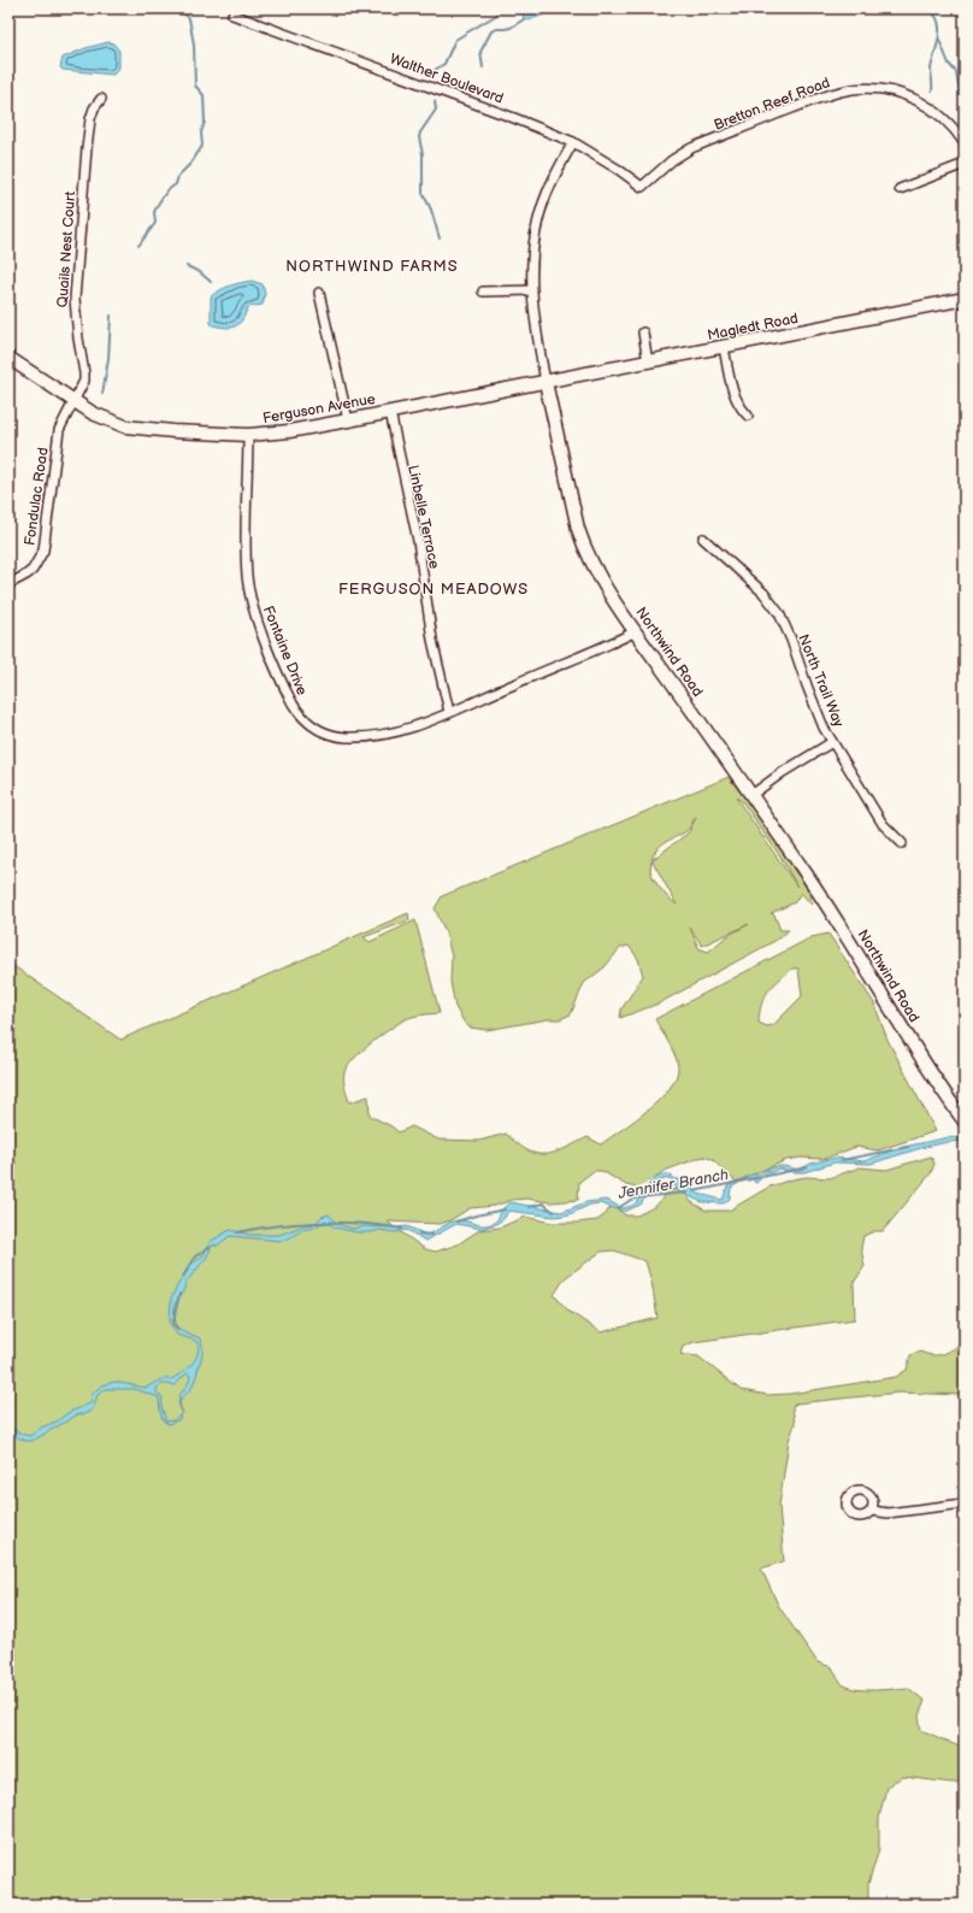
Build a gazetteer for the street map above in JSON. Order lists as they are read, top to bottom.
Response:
{
  "streets": {
    "street": [
      "Walther Boulevard",
      "Bretton Reef Road",
      "Quails Nest Court",
      "Magledt Road",
      "Ferguson Avenue",
      "Fondulac Road",
      "Linbelle Terrace",
      "Fontaine Drive",
      "Northwind Road",
      "North Trail Way"
    ]
  },
  "crossings": [
    ["Walther Boulevard", "Bretton Reef Road"],
    ["Walther Boulevard", "Northwind Road"],
    ["Quails Nest Court", "Ferguson Avenue"],
    ["Quails Nest Court", "Fondulac Road"],
    ["Magledt Road", "Ferguson Avenue"],
    ["Magledt Road", "Northwind Road"],
    ["Ferguson Avenue", "Fondulac Road"],
    ["Ferguson Avenue", "Linbelle Terrace"],
    ["Ferguson Avenue", "Fontaine Drive"],
    ["Ferguson Avenue", "Northwind Road"],
    ["Linbelle Terrace", "Fontaine Drive"],
    ["Fontaine Drive", "Northwind Road"]
  ],
  "districts": ["NORTHWIND FARMS", "FERGUSON MEADOWS"],
  "water": ["Jennifer Branch"]
}
